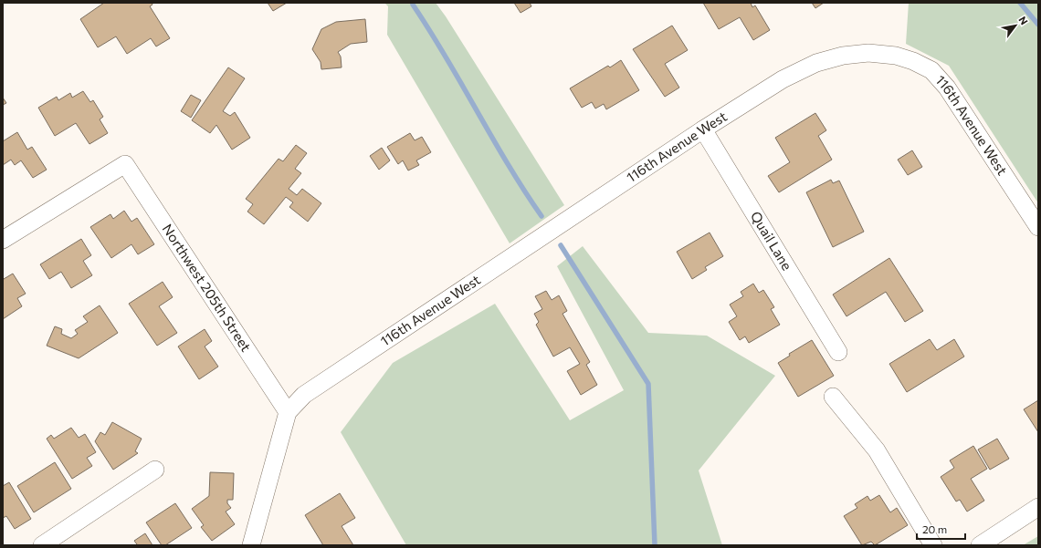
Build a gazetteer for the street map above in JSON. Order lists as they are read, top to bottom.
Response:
{
  "streets": {
    "street": ["116th Avenue West", "Quail Lane", "Northwest 205th Street"]
  },
  "crossings": [
    ["116th Avenue West", "Quail Lane"],
    ["116th Avenue West", "Northwest 205th Street"]
  ],
  "scale_bar": "20 m",
  "north": "top right"
}
